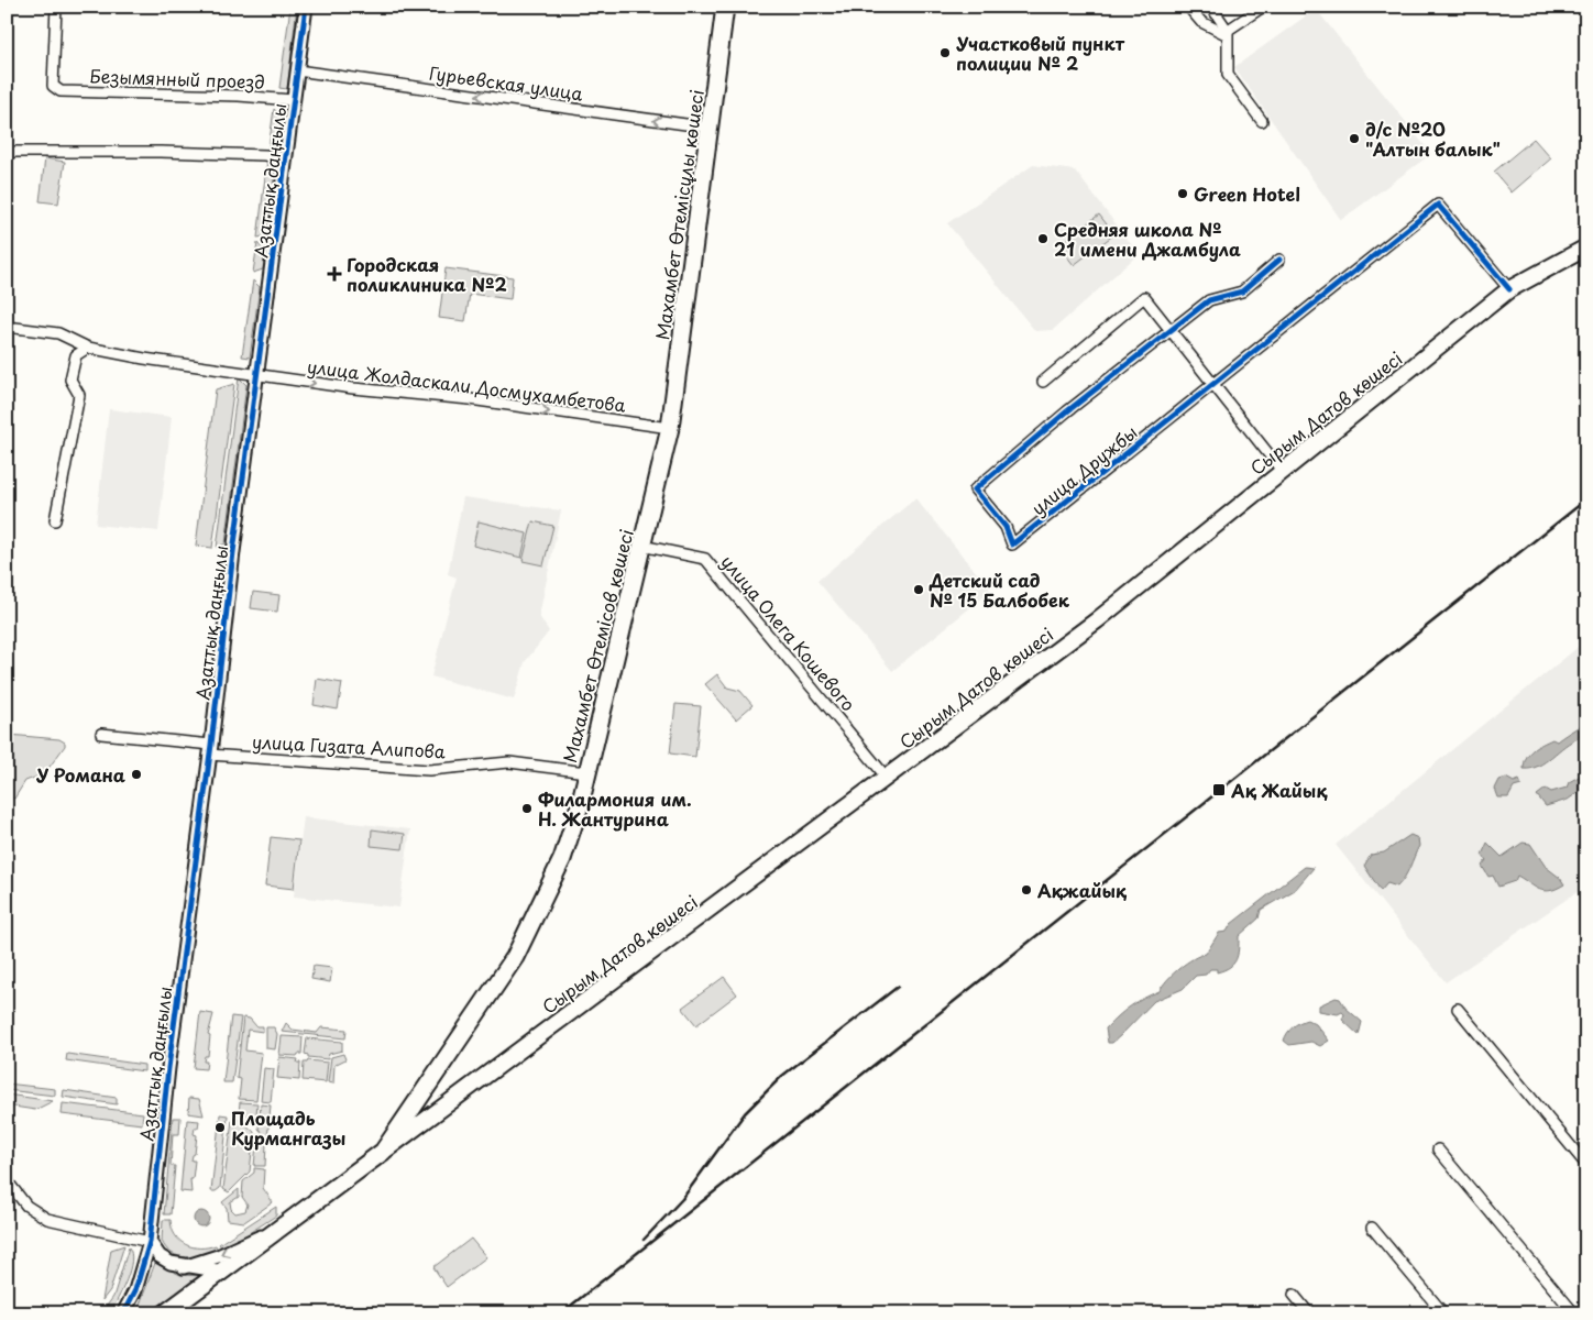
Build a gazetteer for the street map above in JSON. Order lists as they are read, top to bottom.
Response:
{
  "streets": {
    "main road": ["Махамбет Өтемісұлы көшесі", "Сырым Датов көшесі", "Махамбет Өтемісов көшесі"],
    "street": [
      "Безымянный проезд",
      "Гурьевская улица",
      "Азаттық даңғылы",
      "улица Жолдаскали Досмухамбетова",
      "улица Дружбы",
      "улица Олега Кошевого",
      "улица Гизата Алипова"
    ]
  },
  "crossings": [
    ["Безымянный проезд", "Азаттық даңғылы"],
    ["Гурьевская улица", "Азаттық даңғылы"],
    ["Гурьевская улица", "Махамбет Өтемісұлы көшесі"],
    ["Азаттық даңғылы", "улица Жолдаскали Досмухамбетова"],
    ["Азаттық даңғылы", "улица Гизата Алипова"],
    ["Махамбет Өтемісұлы көшесі", "улица Жолдаскали Досмухамбетова"],
    ["Махамбет Өтемісұлы көшесі", "Махамбет Өтемісов көшесі"],
    ["улица Жолдаскали Досмухамбетова", "Махамбет Өтемісов көшесі"],
    ["Сырым Датов көшесі", "улица Дружбы"],
    ["Сырым Датов көшесі", "улица Олега Кошевого"],
    ["Сырым Датов көшесі", "Махамбет Өтемісов көшесі"],
    ["улица Олега Кошевого", "Махамбет Өтемісов көшесі"],
    ["Махамбет Өтемісов көшесі", "улица Гизата Алипова"]
  ],
  "one_way": ["Гурьевская улица", "улица Жолдаскали Досмухамбетова"],
  "places": {
    "other": [
      "Участковый пункт полиции № 2",
      "д/с №20 \"Алтын балык\"",
      "Green Hotel",
      "Средняя школа № 21 имени Джамбула",
      "Детский сад № 15 Балбобек",
      "У Романа",
      "Филармония им. Н. Жантурина",
      "Ақжайық",
      "Площадь Курмангазы"
    ],
    "health": ["Городская поликлиника №2"],
    "transit": ["Ақ Жайық"]
  }
}
